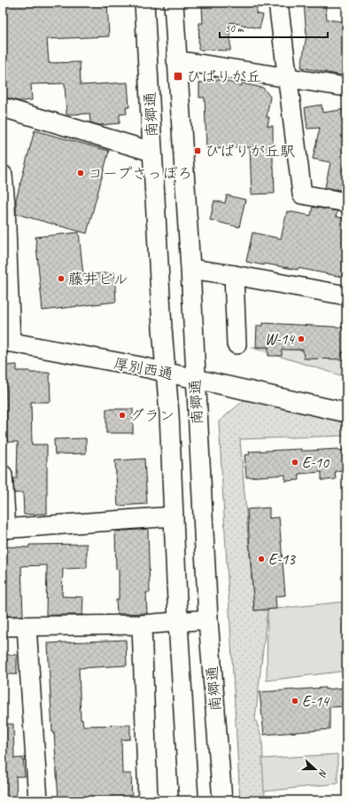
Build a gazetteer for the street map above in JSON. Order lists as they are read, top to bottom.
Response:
{
  "streets": {
    "street": ["南郷通", "厚別西通"]
  },
  "crossings": [
    ["南郷通", "厚別西通"]
  ],
  "places": {
    "transit": ["ひばりが丘", "ひばりが丘駅"],
    "other": [
      "コープさっぽろ",
      "藤井ビル",
      "W-14",
      "グラン",
      "E-10",
      "E-13",
      "E-14"
    ]
  },
  "scale_bar": "50 m",
  "north": "right"
}
